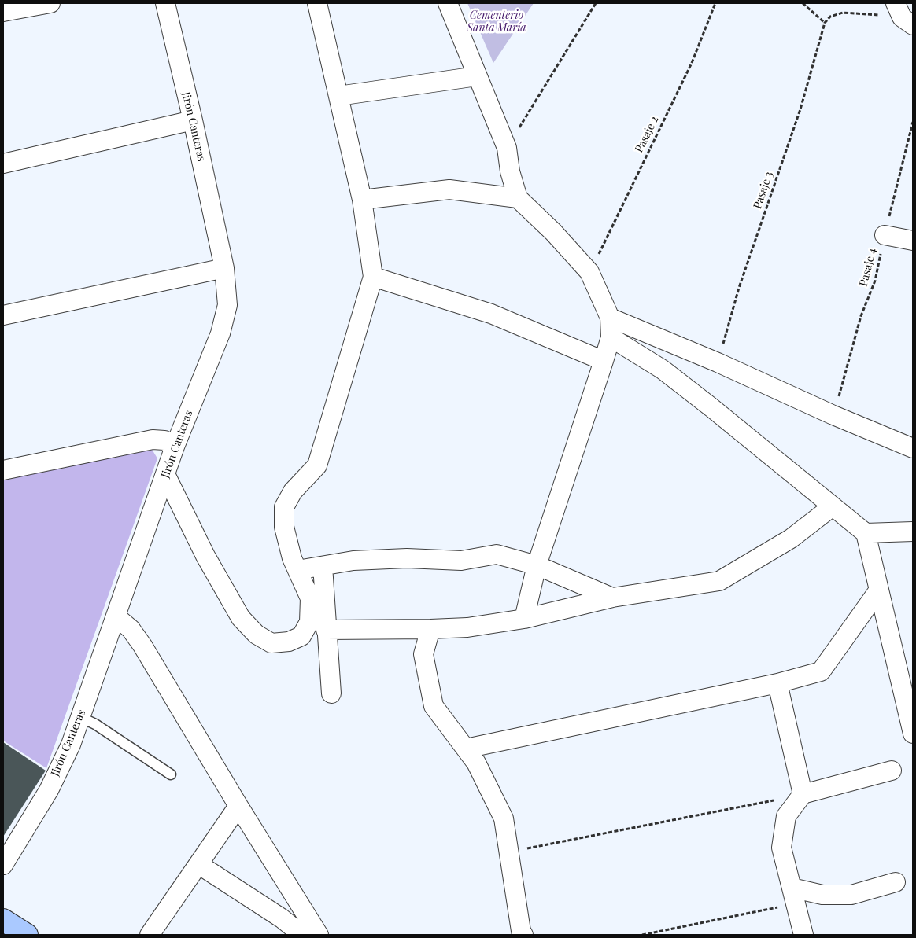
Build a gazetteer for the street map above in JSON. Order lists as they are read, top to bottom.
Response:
{
  "streets": {
    "street": ["Jirón Canteras"],
    "path": ["Pasaje 2", "Pasaje 3", "Pasaje 4"]
  },
  "parks": ["Cementerio Santa María"]
}
